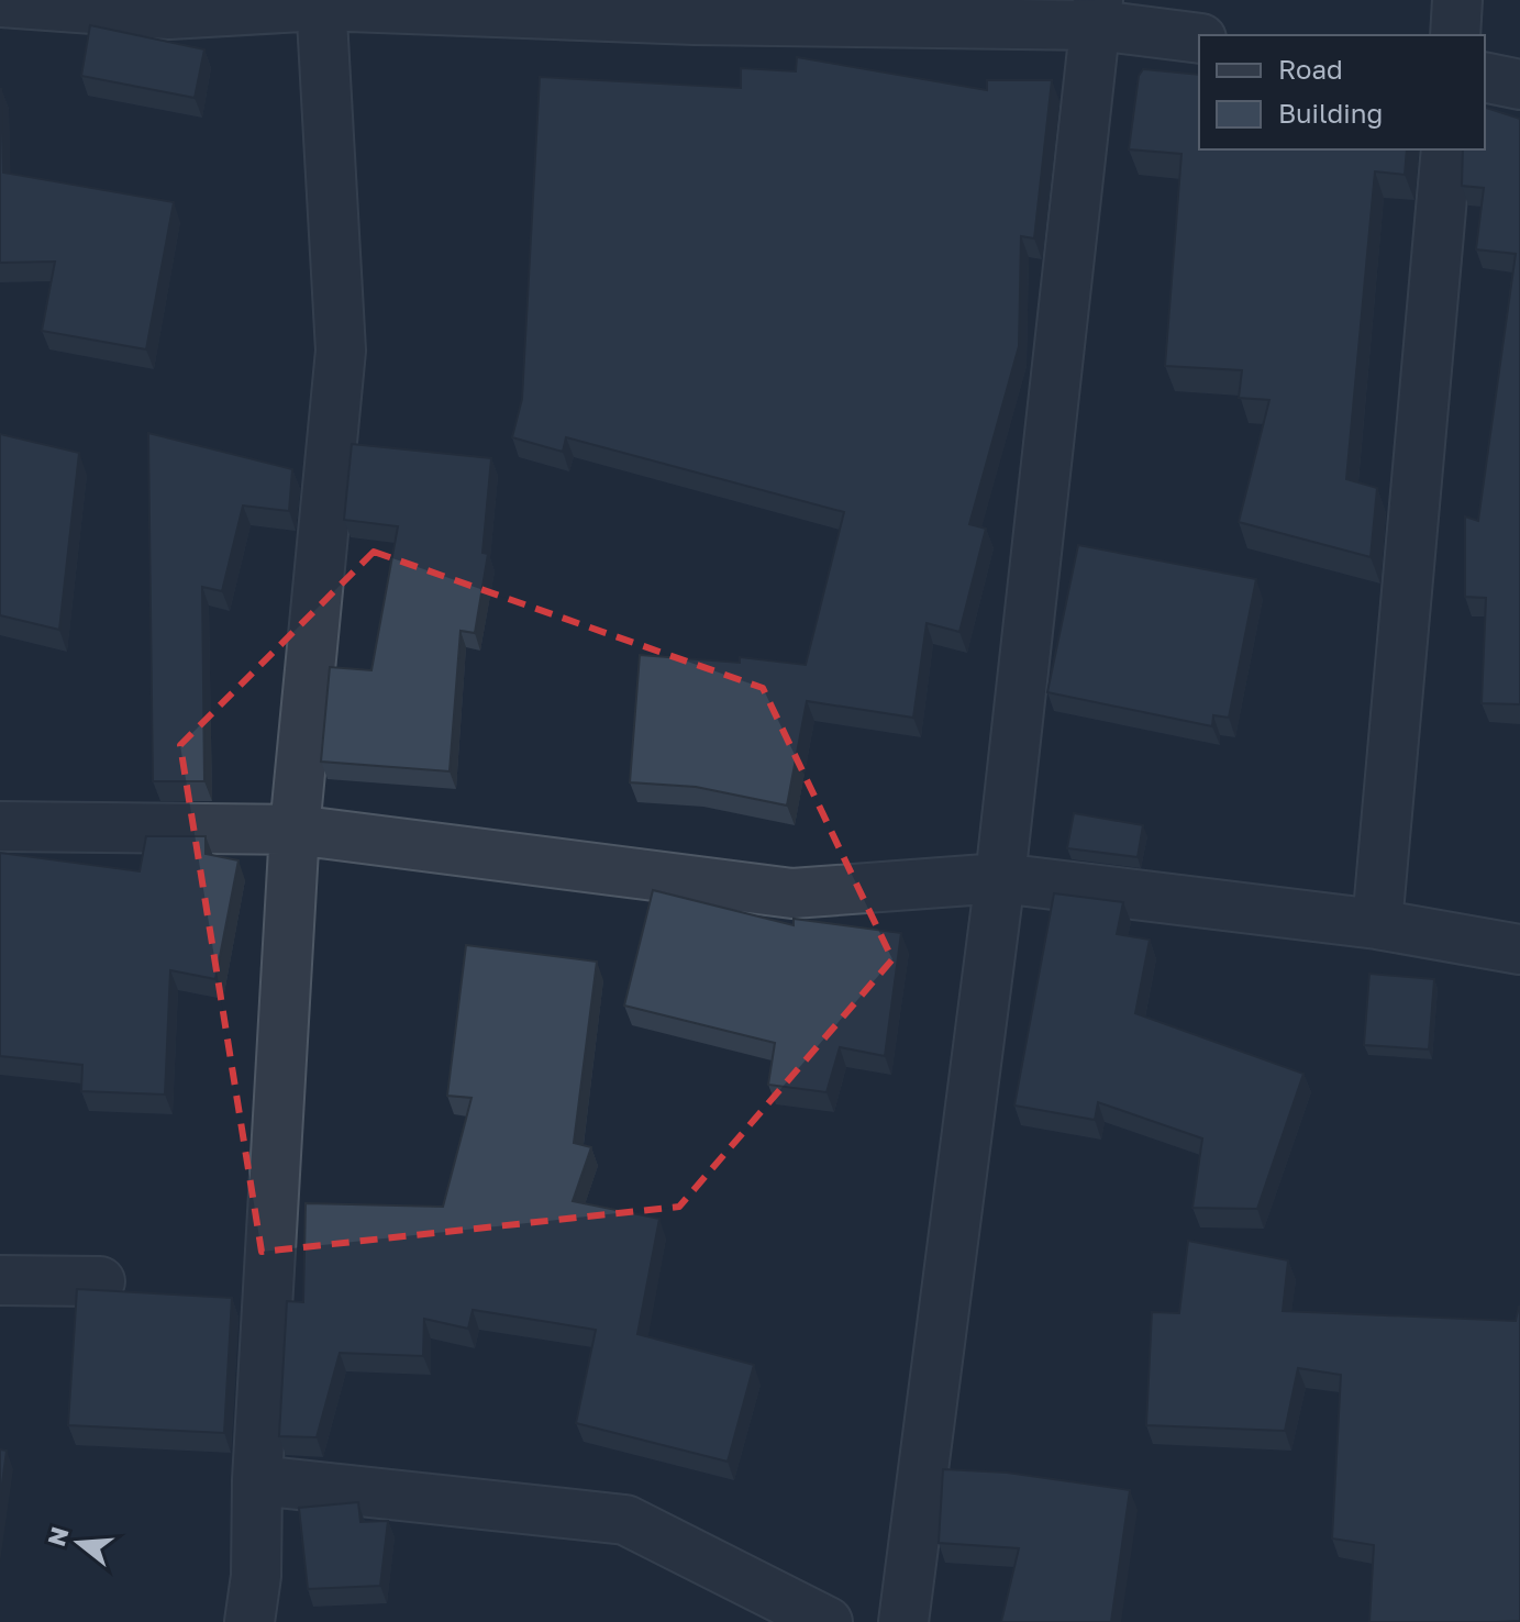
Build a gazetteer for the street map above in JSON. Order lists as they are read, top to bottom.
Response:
{
  "legend": ["Road", "Building"],
  "north": "left"
}
